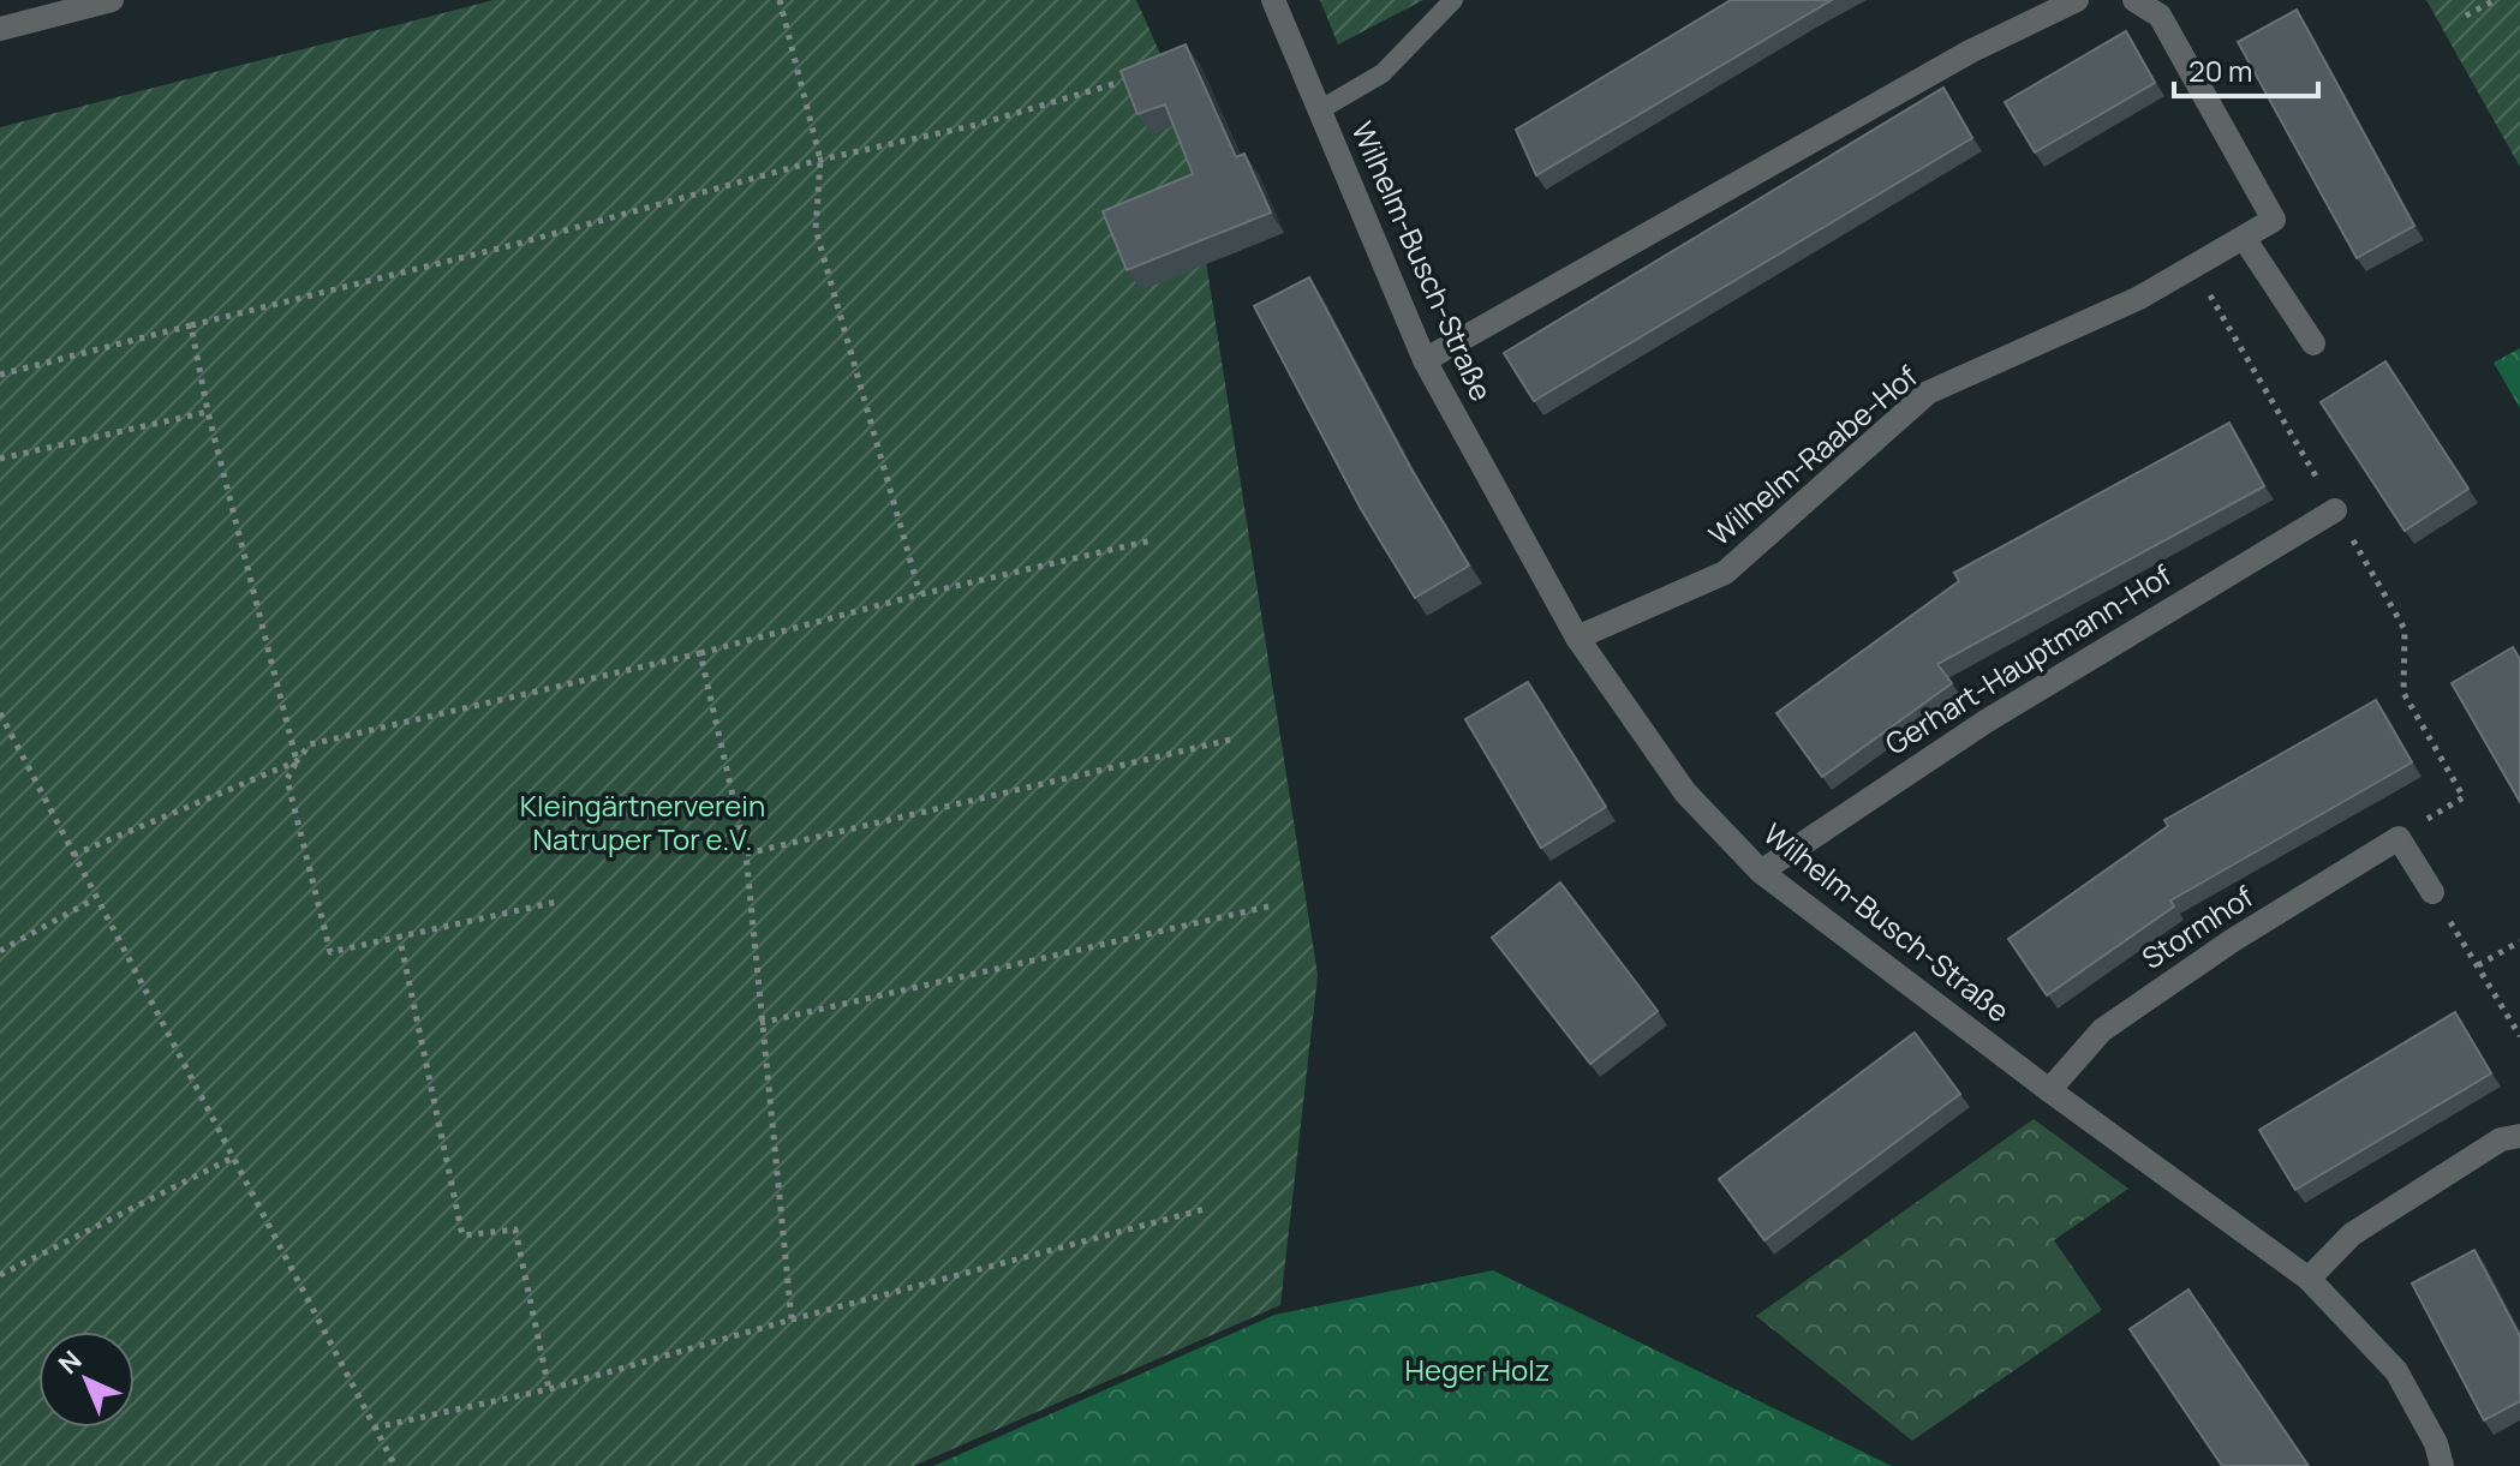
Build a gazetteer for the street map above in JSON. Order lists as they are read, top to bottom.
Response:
{
  "streets": {
    "street": [
      "Wilhelm-Busch-Straße",
      "Wilhelm-Raabe-Hof",
      "Gerhart-Hauptmann-Hof",
      "Stormhof"
    ]
  },
  "crossings": [
    ["Wilhelm-Busch-Straße", "Wilhelm-Raabe-Hof"],
    ["Wilhelm-Busch-Straße", "Gerhart-Hauptmann-Hof"],
    ["Wilhelm-Busch-Straße", "Stormhof"]
  ],
  "parks": ["Kleingärtnerverein Natruper Tor e.V.", "Heger Holz"],
  "scale_bar": "20 m",
  "north": "top left"
}
